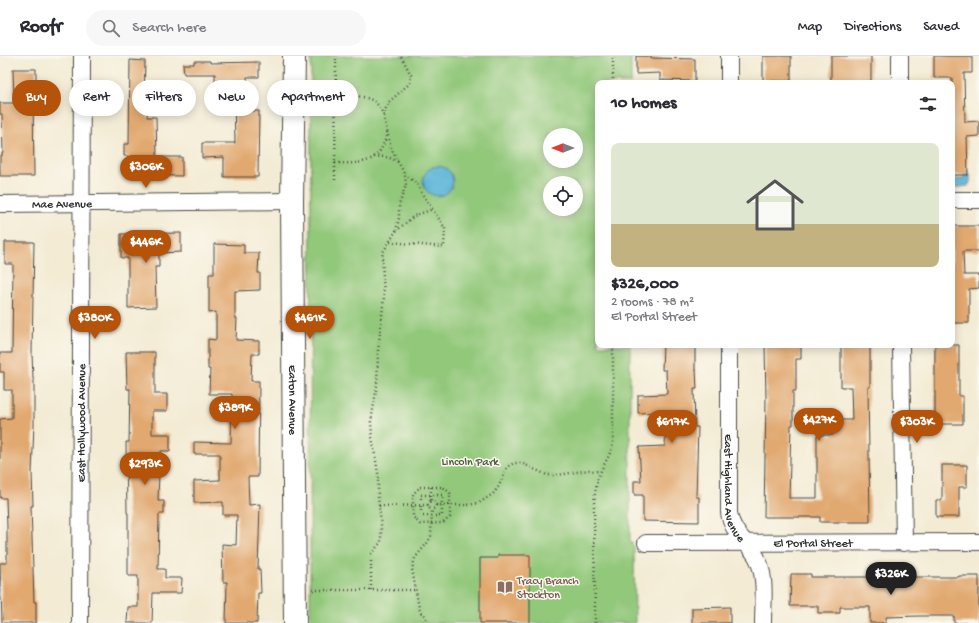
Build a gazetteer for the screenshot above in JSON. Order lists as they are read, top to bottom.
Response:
{
  "streets": {
    "street": [
      "Mae Avenue",
      "Eaton Avenue",
      "East Hollywood Avenue",
      "East Highland Avenue",
      "El Portal Street"
    ]
  },
  "crossings": [
    ["Mae Avenue", "Eaton Avenue"],
    ["Mae Avenue", "East Hollywood Avenue"],
    ["East Highland Avenue", "El Portal Street"]
  ],
  "parks": ["Lincoln Park"],
  "places": {
    "library": ["Tracy Branch Stockton"]
  },
  "north": "left",
  "page": {
    "header": "Roofr",
    "search": "Search here",
    "nav": ["Map", "Directions", "Saved"],
    "chip": [
      "Buy",
      "Rent",
      "Filters",
      "New",
      "Apartment"
    ],
    "heading": "10 homes",
    "list": [
      {
        "name": "$326,000",
        "note": "2 rooms · 78 m² · El Portal Street"
      }
    ],
    "price": [
      "$306K",
      "$446K",
      "$380K",
      "$461K",
      "$389K",
      "$427K",
      "$617K",
      "$303K",
      "$293K",
      "$326K"
    ]
  }
}
